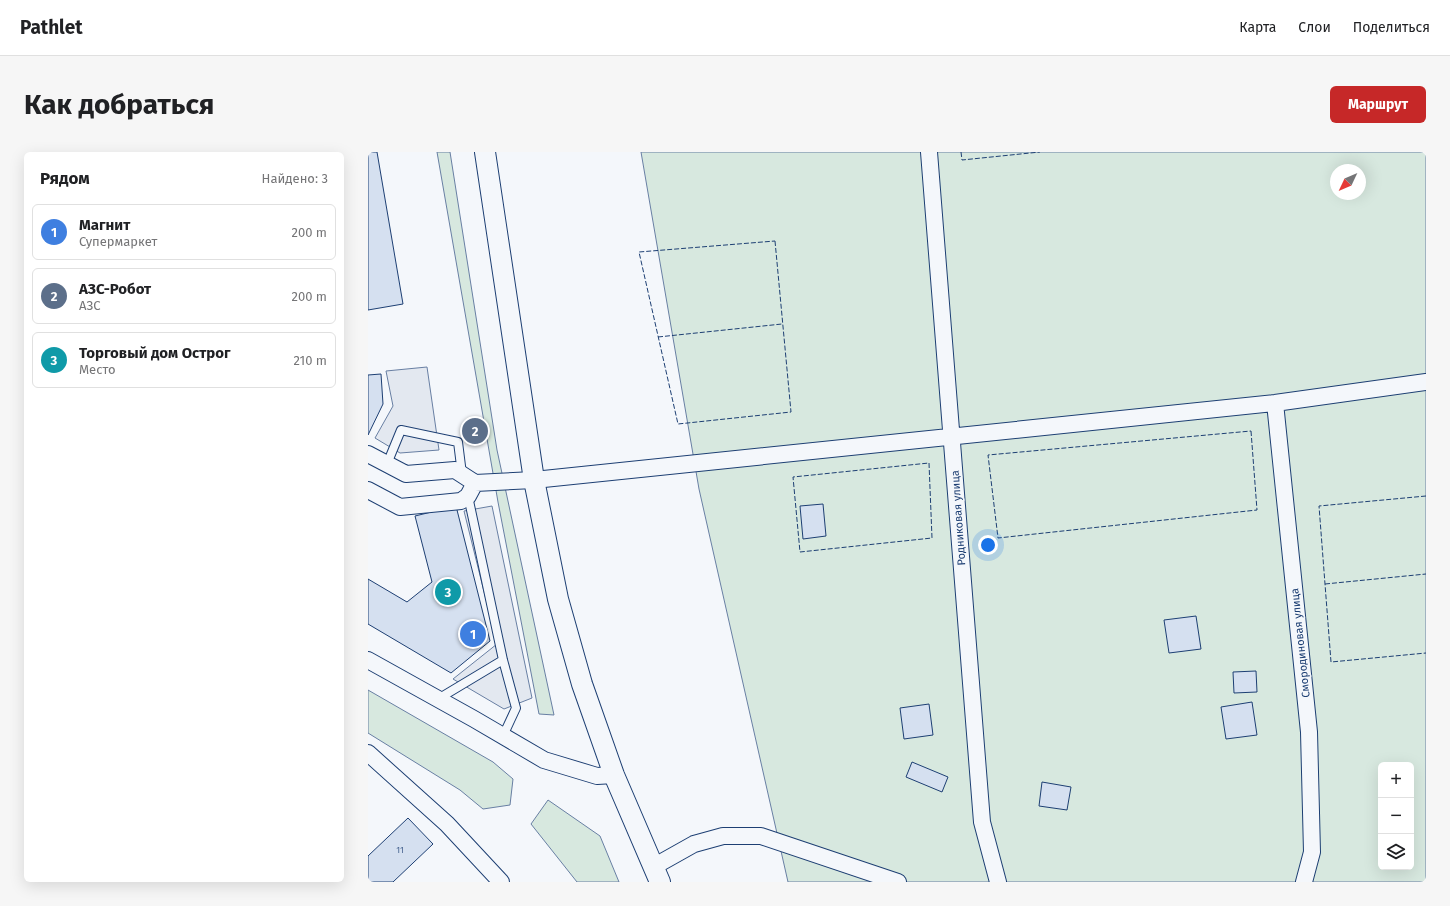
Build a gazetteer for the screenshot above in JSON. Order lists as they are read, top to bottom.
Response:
{
  "streets": {
    "street": ["Родниковая улица", "Смородиновая улица"]
  },
  "house_numbers": ["11"],
  "north": "bottom left",
  "page": {
    "header": "Pathlet",
    "nav": ["Карта", "Слои", "Поделиться"],
    "buttons": "Маршрут",
    "title": "Как добраться",
    "heading": ["Рядом", "Найдено: 3"],
    "list": [
      {
        "mark": "1",
        "name": "Магнит",
        "note": "Супермаркет",
        "value": "200 m"
      },
      {
        "mark": "2",
        "name": "АЗС-Робот",
        "note": "АЗС",
        "value": "200 m"
      },
      {
        "mark": "3",
        "name": "Торговый дом Острог",
        "note": "Место",
        "value": "210 m"
      }
    ],
    "pins": ["2", "3", "1"],
    "map_buttons": ["+", "−"]
  }
}
